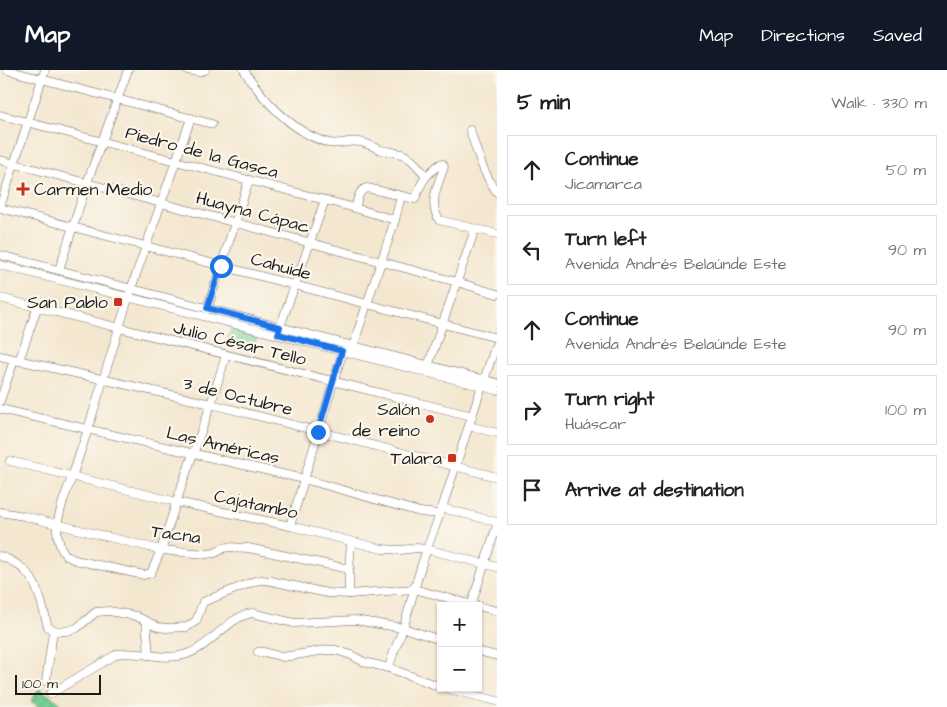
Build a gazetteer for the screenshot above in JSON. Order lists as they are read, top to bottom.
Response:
{
  "streets": {
    "street": [
      "Piedro de la Gasca",
      "Huayna Cápac",
      "Cahuide",
      "Julio César Tello",
      "3 de Octubre",
      "Las Américas",
      "Cajatambo",
      "Tacna"
    ]
  },
  "places": {
    "health": ["Carmen Medio"],
    "transit": ["San Pablo", "Talara"],
    "other": ["Salón de reino"]
  },
  "scale_bar": "100 m",
  "page": {
    "header": "Map",
    "nav": ["Map", "Directions", "Saved"],
    "heading": ["5 min", "Walk · 330 m"],
    "list": [
      ["Continue", "Jicamarca", "50 m"],
      ["Turn left", "Avenida Andrés Belaúnde Este", "90 m"],
      ["Continue", "Avenida Andrés Belaúnde Este", "90 m"],
      ["Turn right", "Huáscar", "100 m"],
      "Arrive at destination"
    ],
    "map_buttons": ["+", "−"],
    "scale": "100 m"
  }
}
